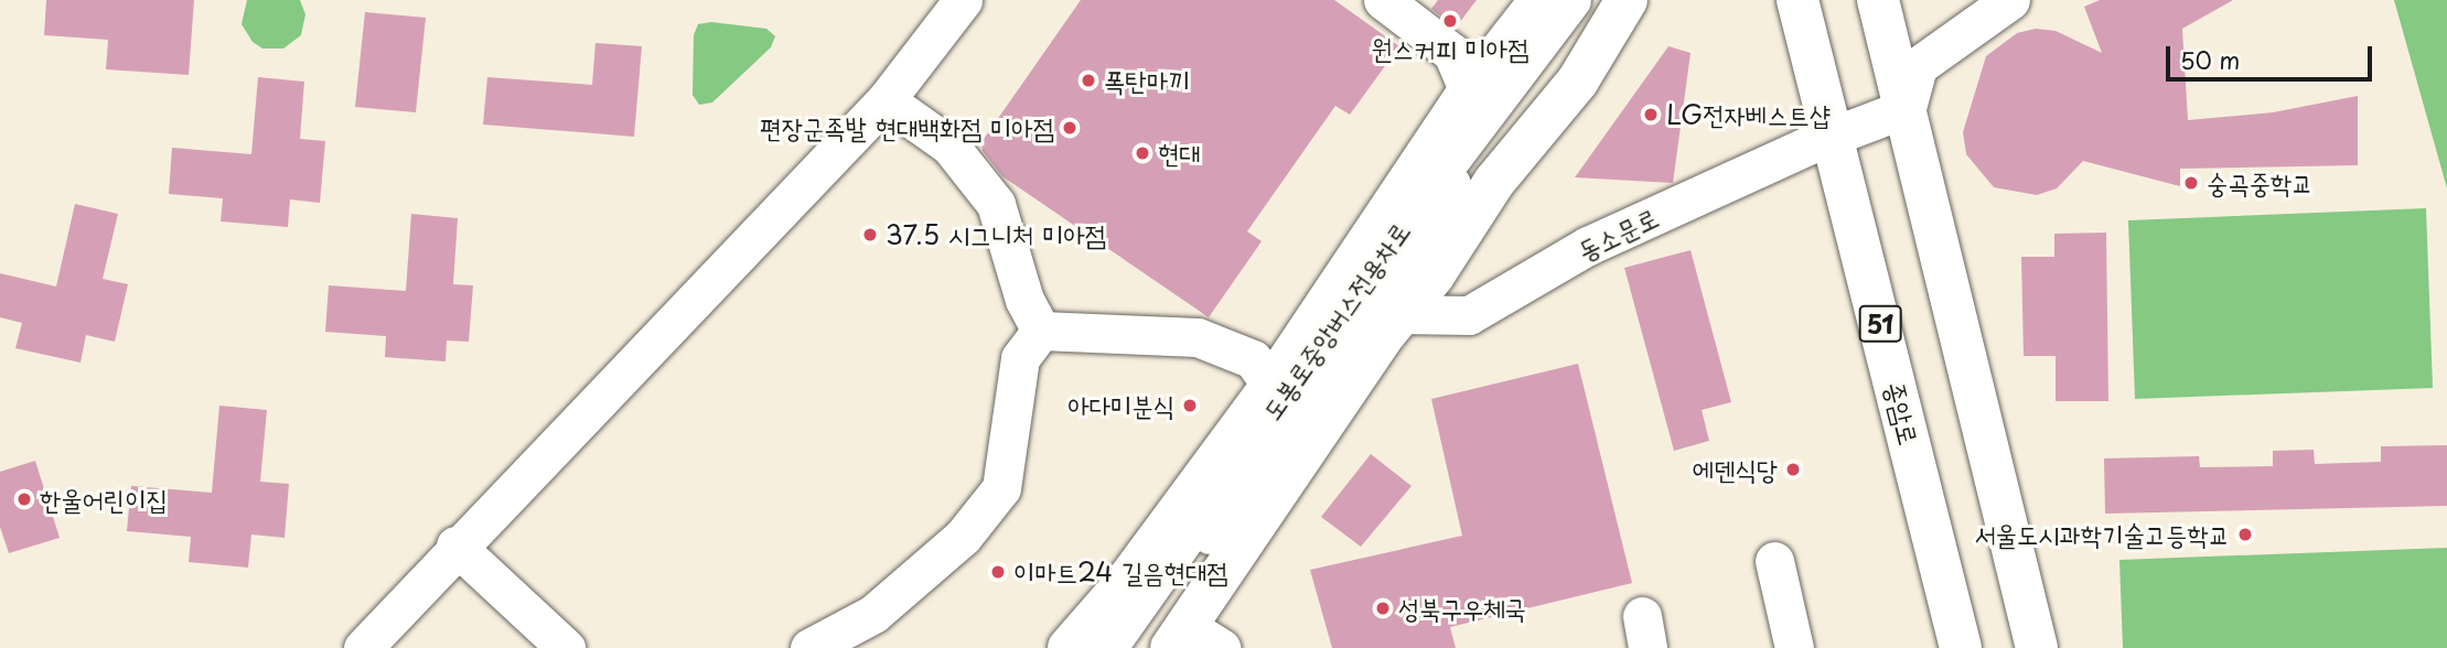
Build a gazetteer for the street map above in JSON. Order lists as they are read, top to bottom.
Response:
{
  "streets": {
    "main road": ["51", "종암로"],
    "street": ["동소문로", "도봉로중앙버스전용차로"]
  },
  "crossings": [
    ["동소문로", "종암로"]
  ],
  "places": [
    "원스커피 미아점",
    "폭탄마끼",
    "LG전자베스트샵",
    "편장군족발 현대백화점 미아점",
    "현대",
    "숭곡중학교",
    "37.5 시그니처 미아점",
    "아다미분식",
    "에덴식당",
    "한울어린이집",
    "서울도시과학기술고등학교",
    "이마트24 길음현대점",
    "성북구우체국"
  ],
  "scale_bar": "50 m"
}
